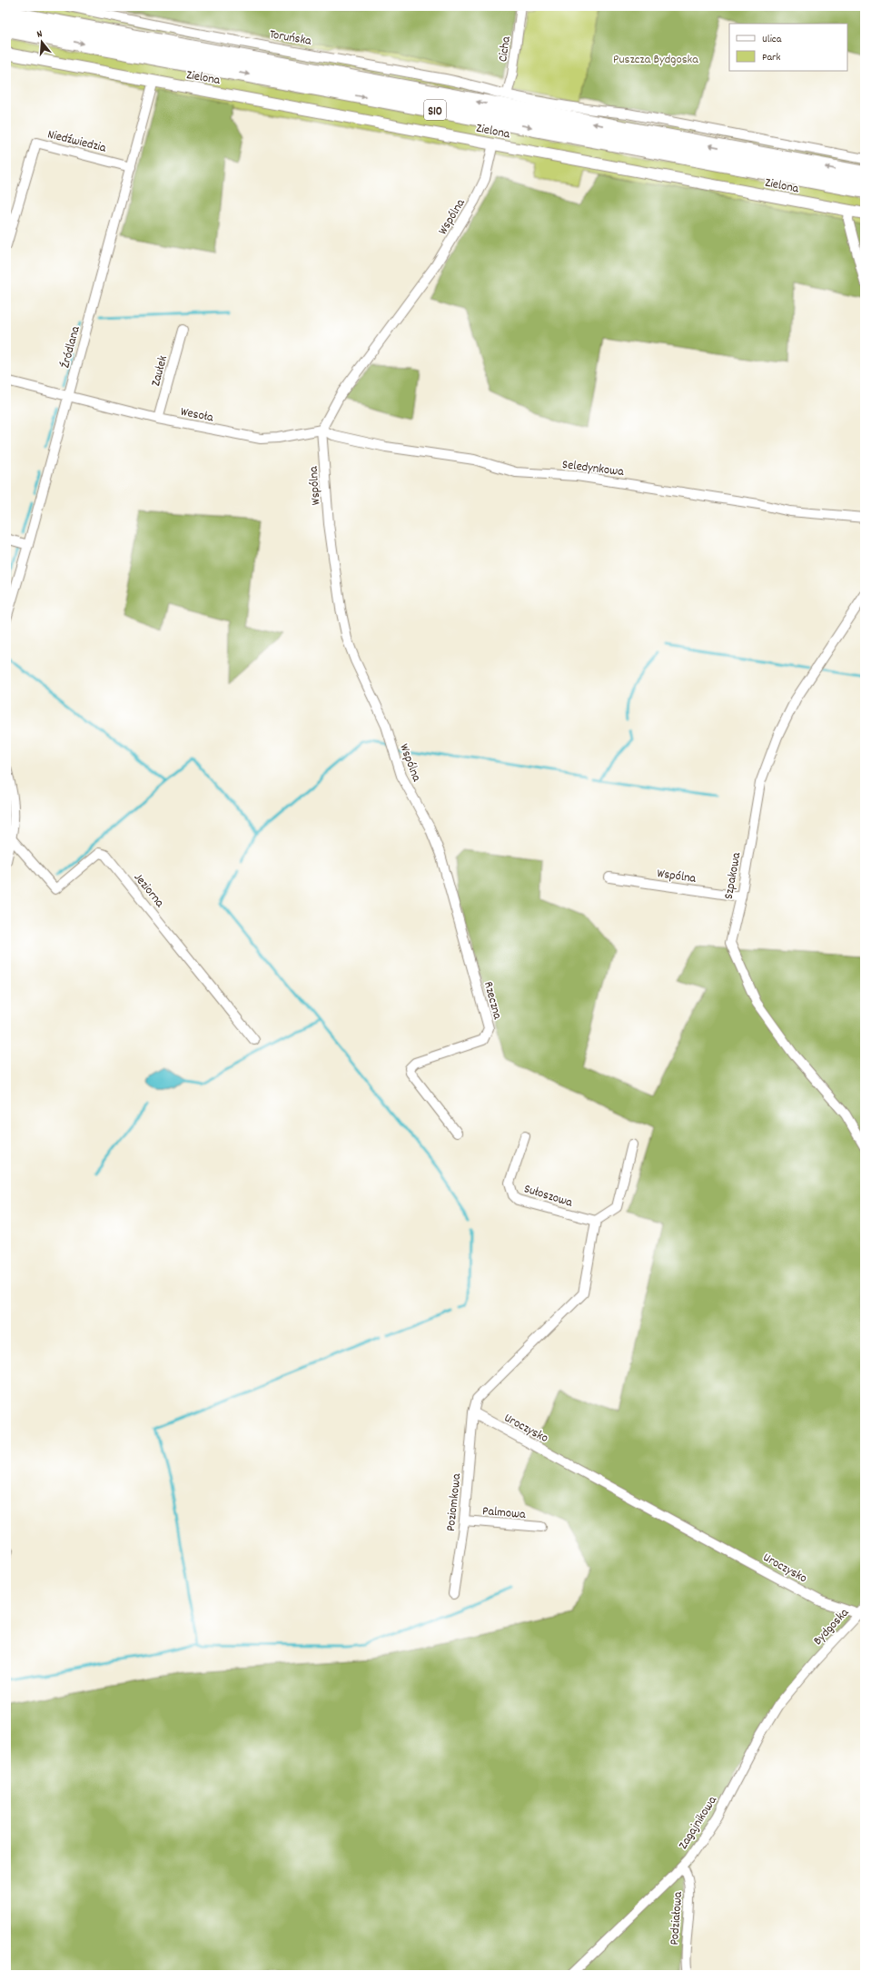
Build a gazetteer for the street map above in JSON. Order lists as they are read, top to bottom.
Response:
{
  "streets": {
    "highway": ["S10"],
    "street": [
      "Toruńska",
      "Cicha",
      "Zielona",
      "Niedźwiedzia",
      "Wspólna",
      "Źródlana",
      "Zaułek",
      "Wesoła",
      "Seledynkowa",
      "Szpakowa",
      "Jeziorna",
      "Rzeczna",
      "Sułoszowa",
      "Uroczysko",
      "Poziomkowa",
      "Palmowa",
      "Bydgoska",
      "Zagajnikowa",
      "Podziałowa"
    ]
  },
  "crossings": [
    ["Toruńska", "Cicha"],
    ["Zielona", "Wspólna"],
    ["Zielona", "Źródlana"],
    ["Niedźwiedzia", "Źródlana"],
    ["Wspólna", "Wesoła"],
    ["Wspólna", "Seledynkowa"],
    ["Wspólna", "Szpakowa"],
    ["Wspólna", "Rzeczna"],
    ["Źródlana", "Wesoła"],
    ["Zaułek", "Wesoła"],
    ["Wesoła", "Seledynkowa"],
    ["Uroczysko", "Poziomkowa"],
    ["Uroczysko", "Bydgoska"],
    ["Poziomkowa", "Palmowa"],
    ["Bydgoska", "Zagajnikowa"],
    ["Zagajnikowa", "Podziałowa"]
  ],
  "parks": ["Puszcza Bydgoska"],
  "legend": ["Ulica", "Park"],
  "north": "top"
}
